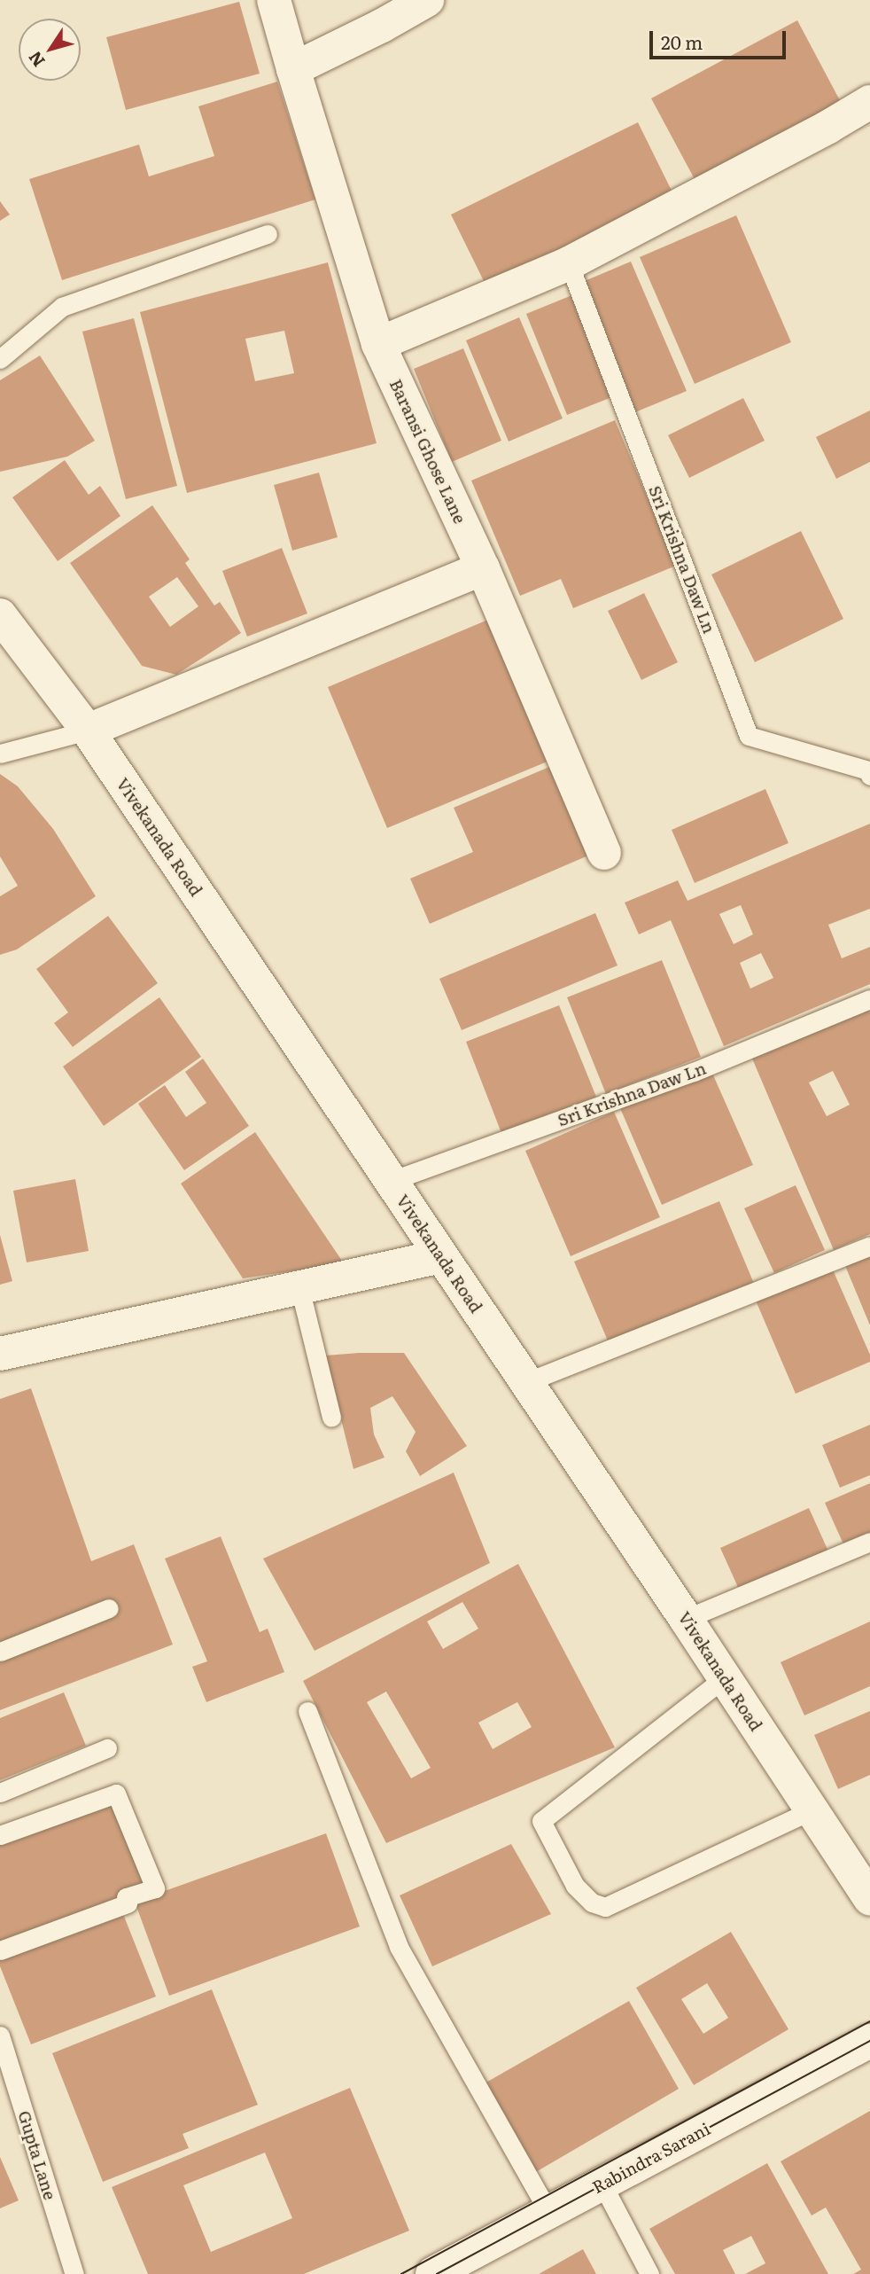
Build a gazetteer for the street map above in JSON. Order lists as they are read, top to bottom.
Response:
{
  "streets": {
    "street": ["Baransi Ghose Lane", "Vivekanada Road", "Rabindra Sarani"],
    "lane": ["Sri Krishna Daw Ln", "Gupta Lane"]
  },
  "crossings": [
    ["Sri Krishna Daw Ln", "Vivekanada Road"]
  ],
  "scale_bar": "20 m",
  "north": "bottom left"
}
